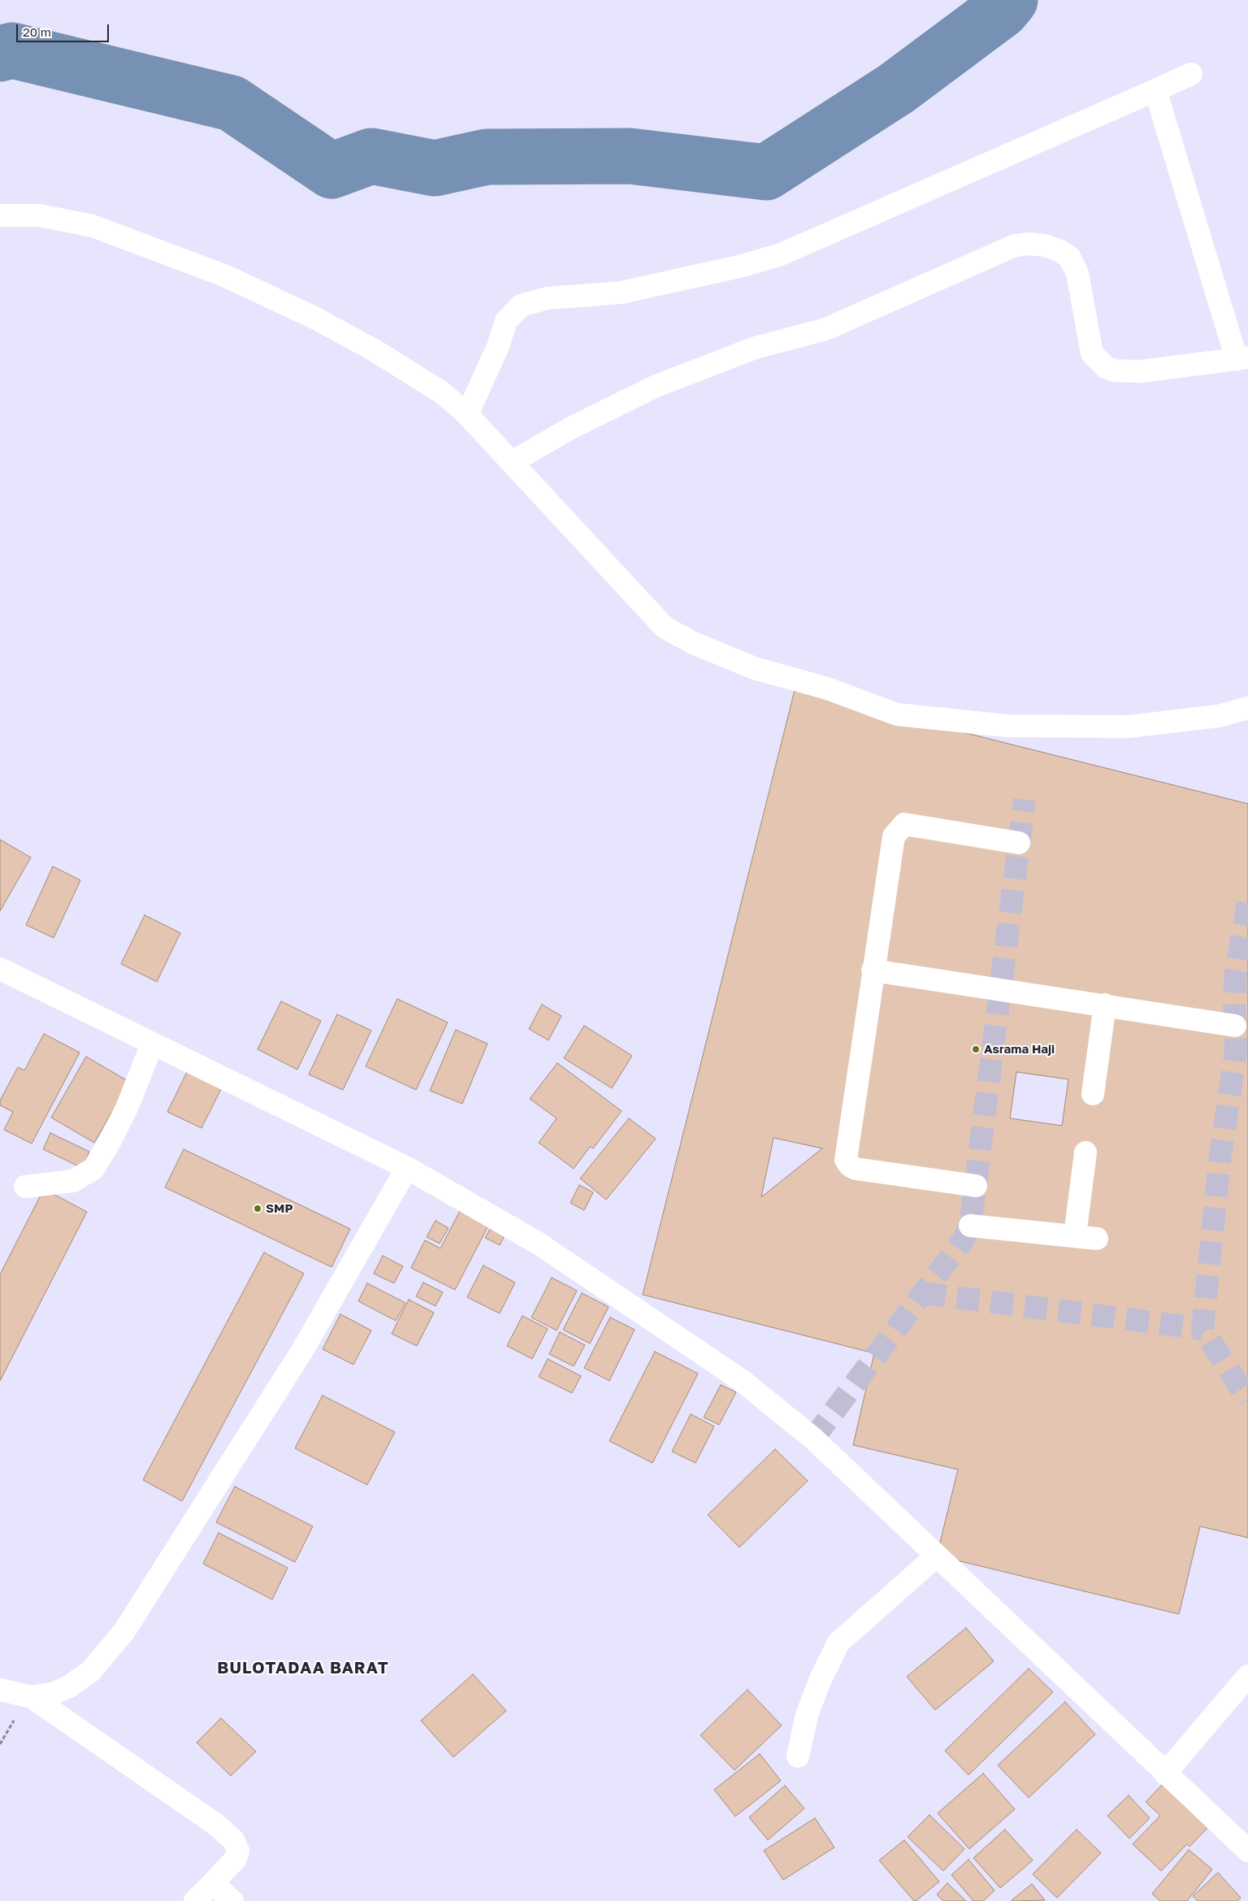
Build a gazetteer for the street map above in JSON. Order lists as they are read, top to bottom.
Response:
{
  "districts": ["BULOTADAA BARAT"],
  "places": ["Asrama Haji", "SMP"],
  "scale_bar": "20 m"
}
